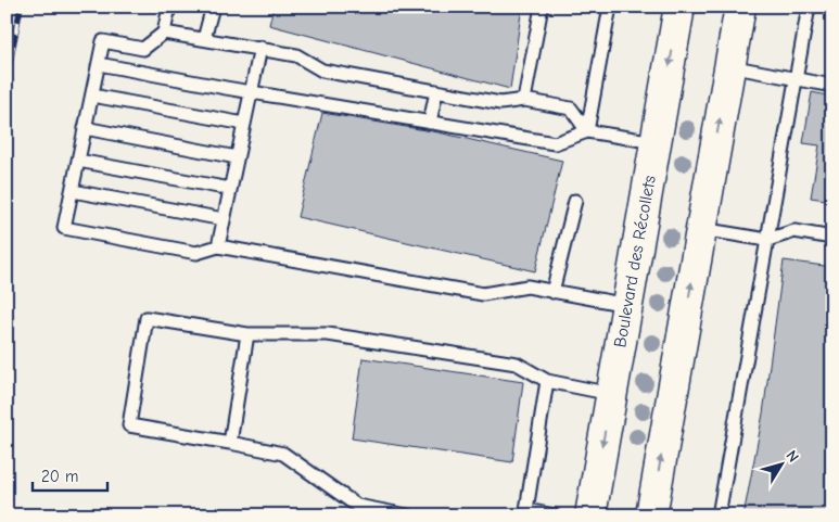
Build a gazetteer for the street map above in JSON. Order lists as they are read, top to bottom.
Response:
{
  "streets": {
    "main road": ["Boulevard des Récollets"]
  },
  "scale_bar": "20 m",
  "north": "top right"
}
